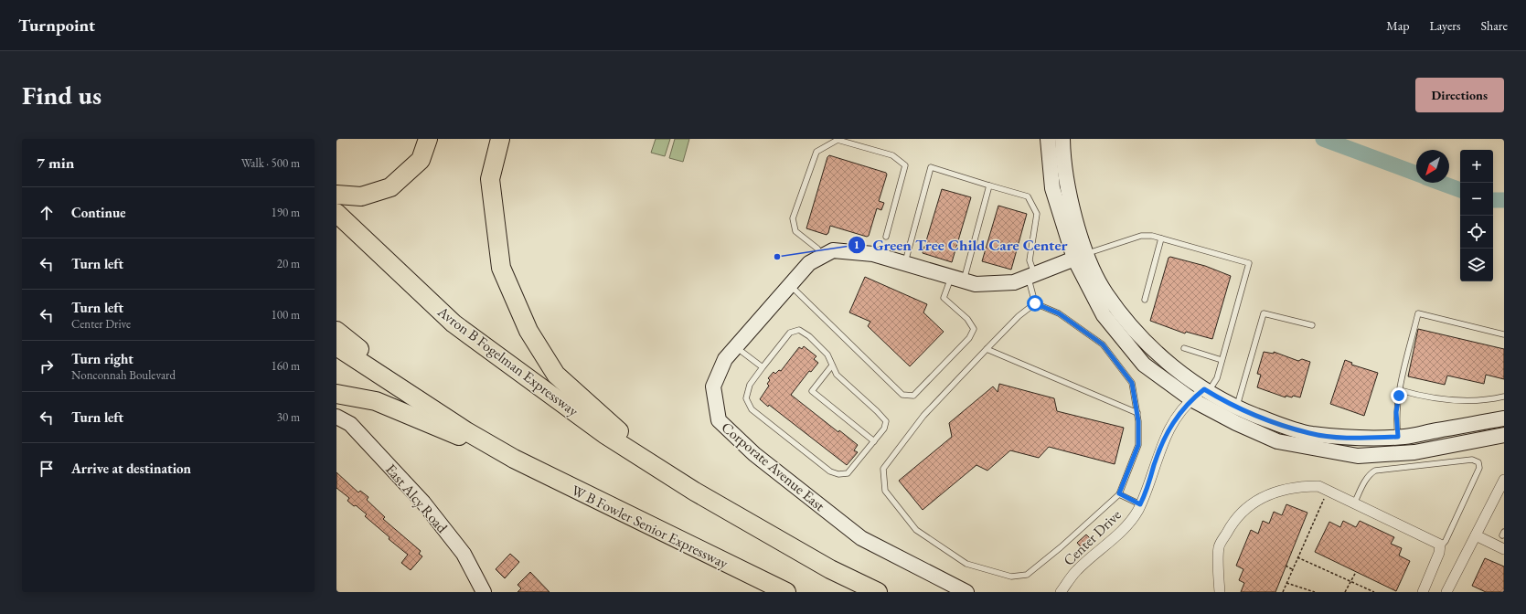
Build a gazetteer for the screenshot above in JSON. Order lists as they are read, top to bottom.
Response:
{
  "streets": {
    "highway": ["Avron B Fogelman Expressway", "W B Fowler Senior Expressway"],
    "street": ["Corporate Avenue East", "East Alcy Road", "Center Drive"]
  },
  "places": ["Green Tree Child Care Center"],
  "north": "bottom left",
  "page": {
    "header": "Turnpoint",
    "nav": ["Map", "Layers", "Share"],
    "buttons": "Directions",
    "title": "Find us",
    "heading": ["7 min", "Walk · 500 m"],
    "map_buttons": ["+", "−"],
    "list": [
      ["Continue", "190 m"],
      ["Turn left", "20 m"],
      ["Turn left", "Center Drive", "100 m"],
      ["Turn right", "Nonconnah Boulevard", "160 m"],
      ["Turn left", "30 m"],
      "Arrive at destination"
    ]
  }
}
